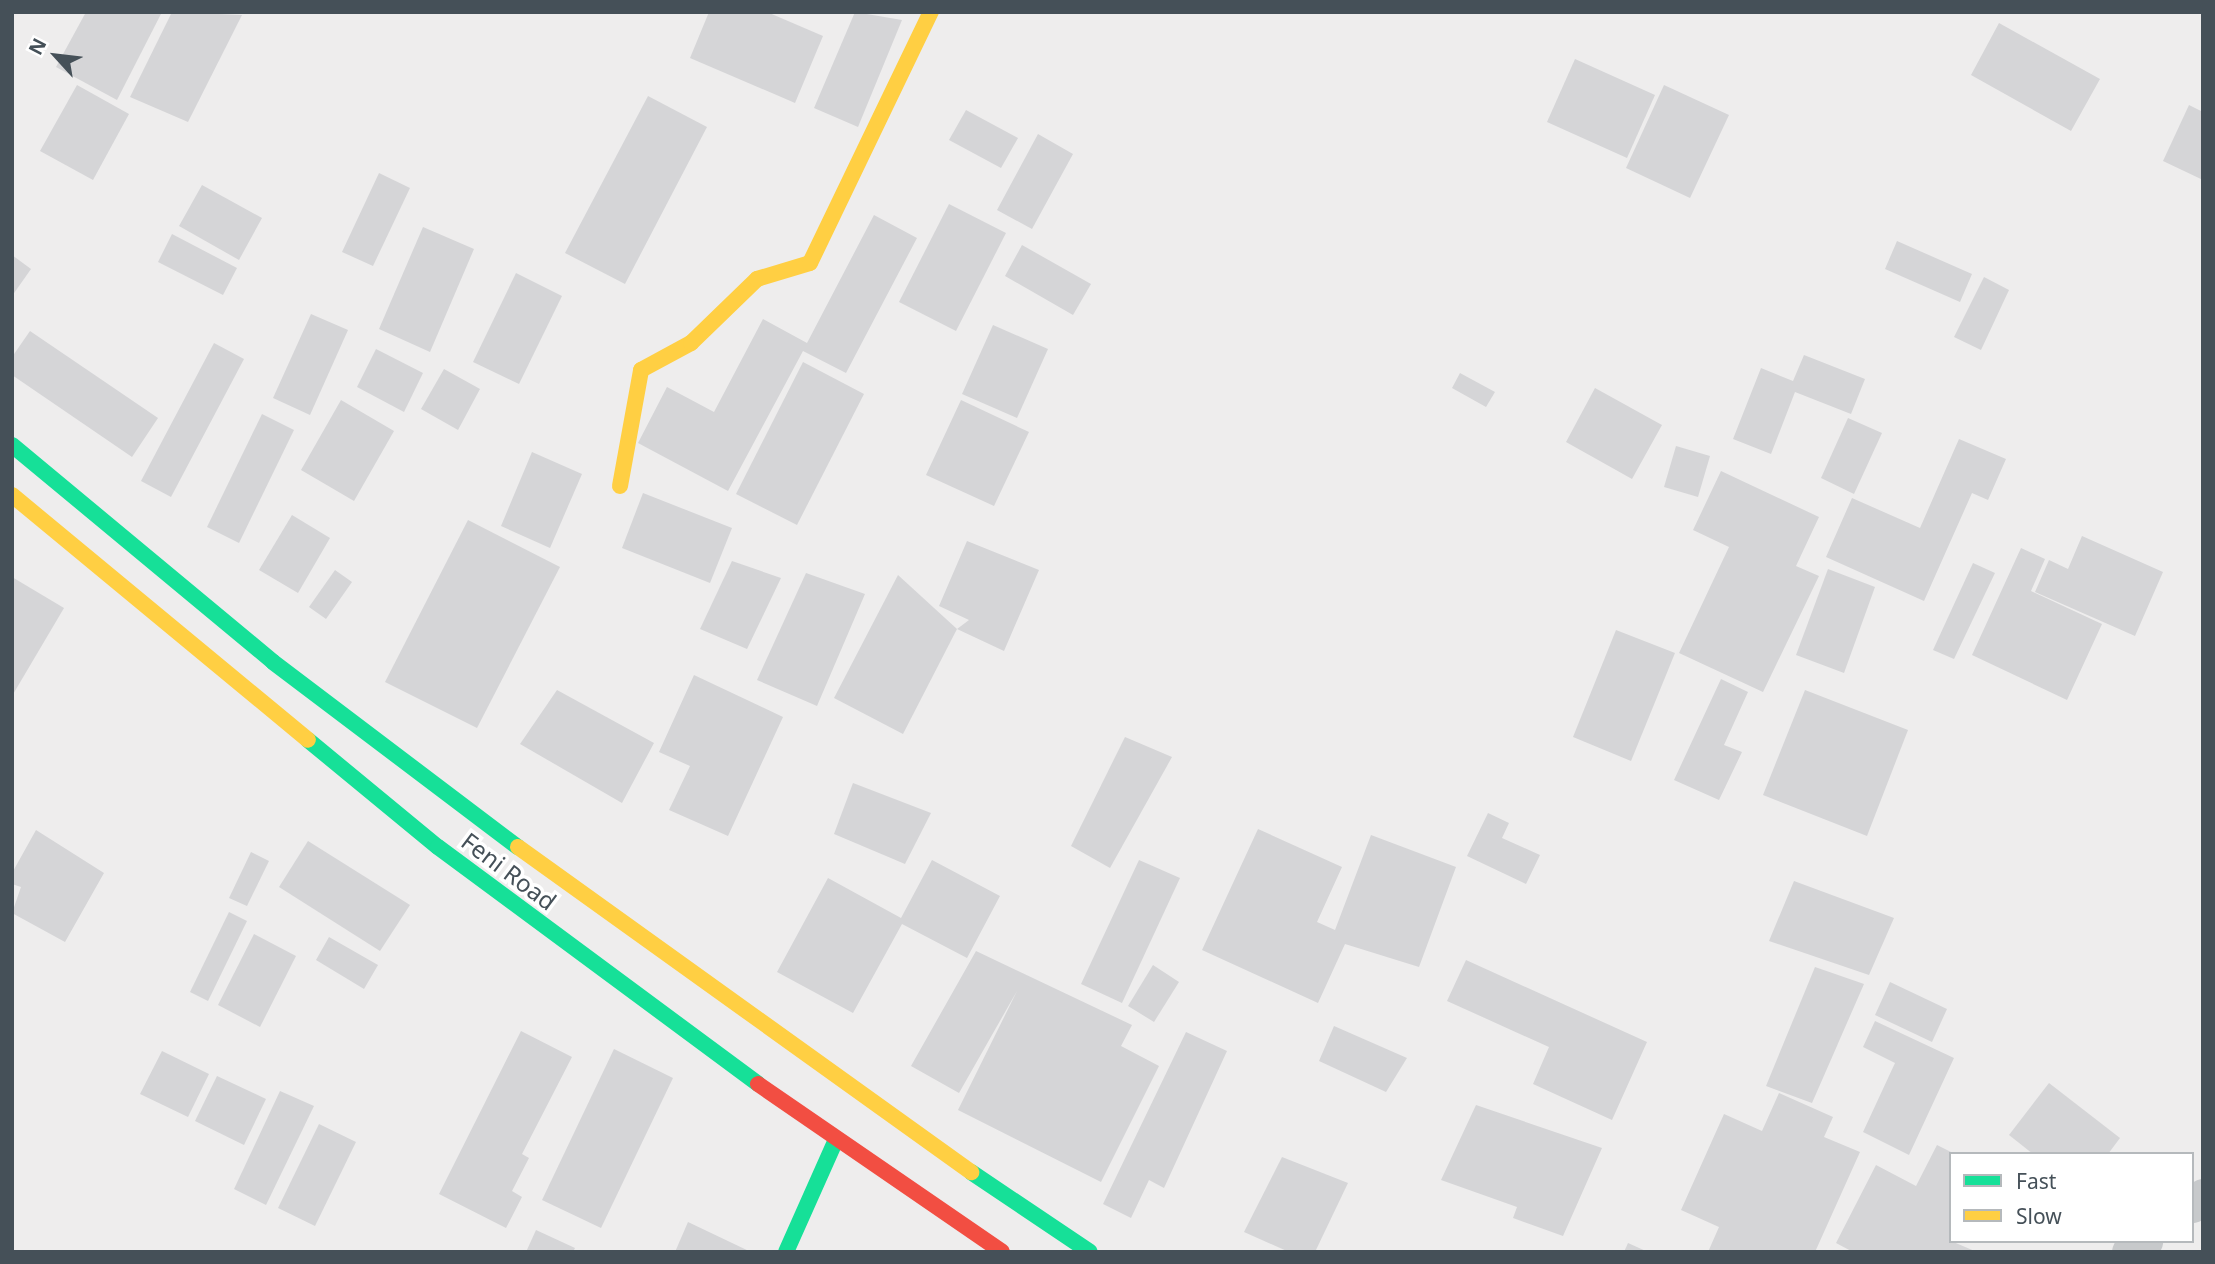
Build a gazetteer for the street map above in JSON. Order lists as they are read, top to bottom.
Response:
{
  "streets": {
    "main road": ["Feni Road"]
  },
  "legend": ["Fast", "Slow"],
  "north": "top left"
}
